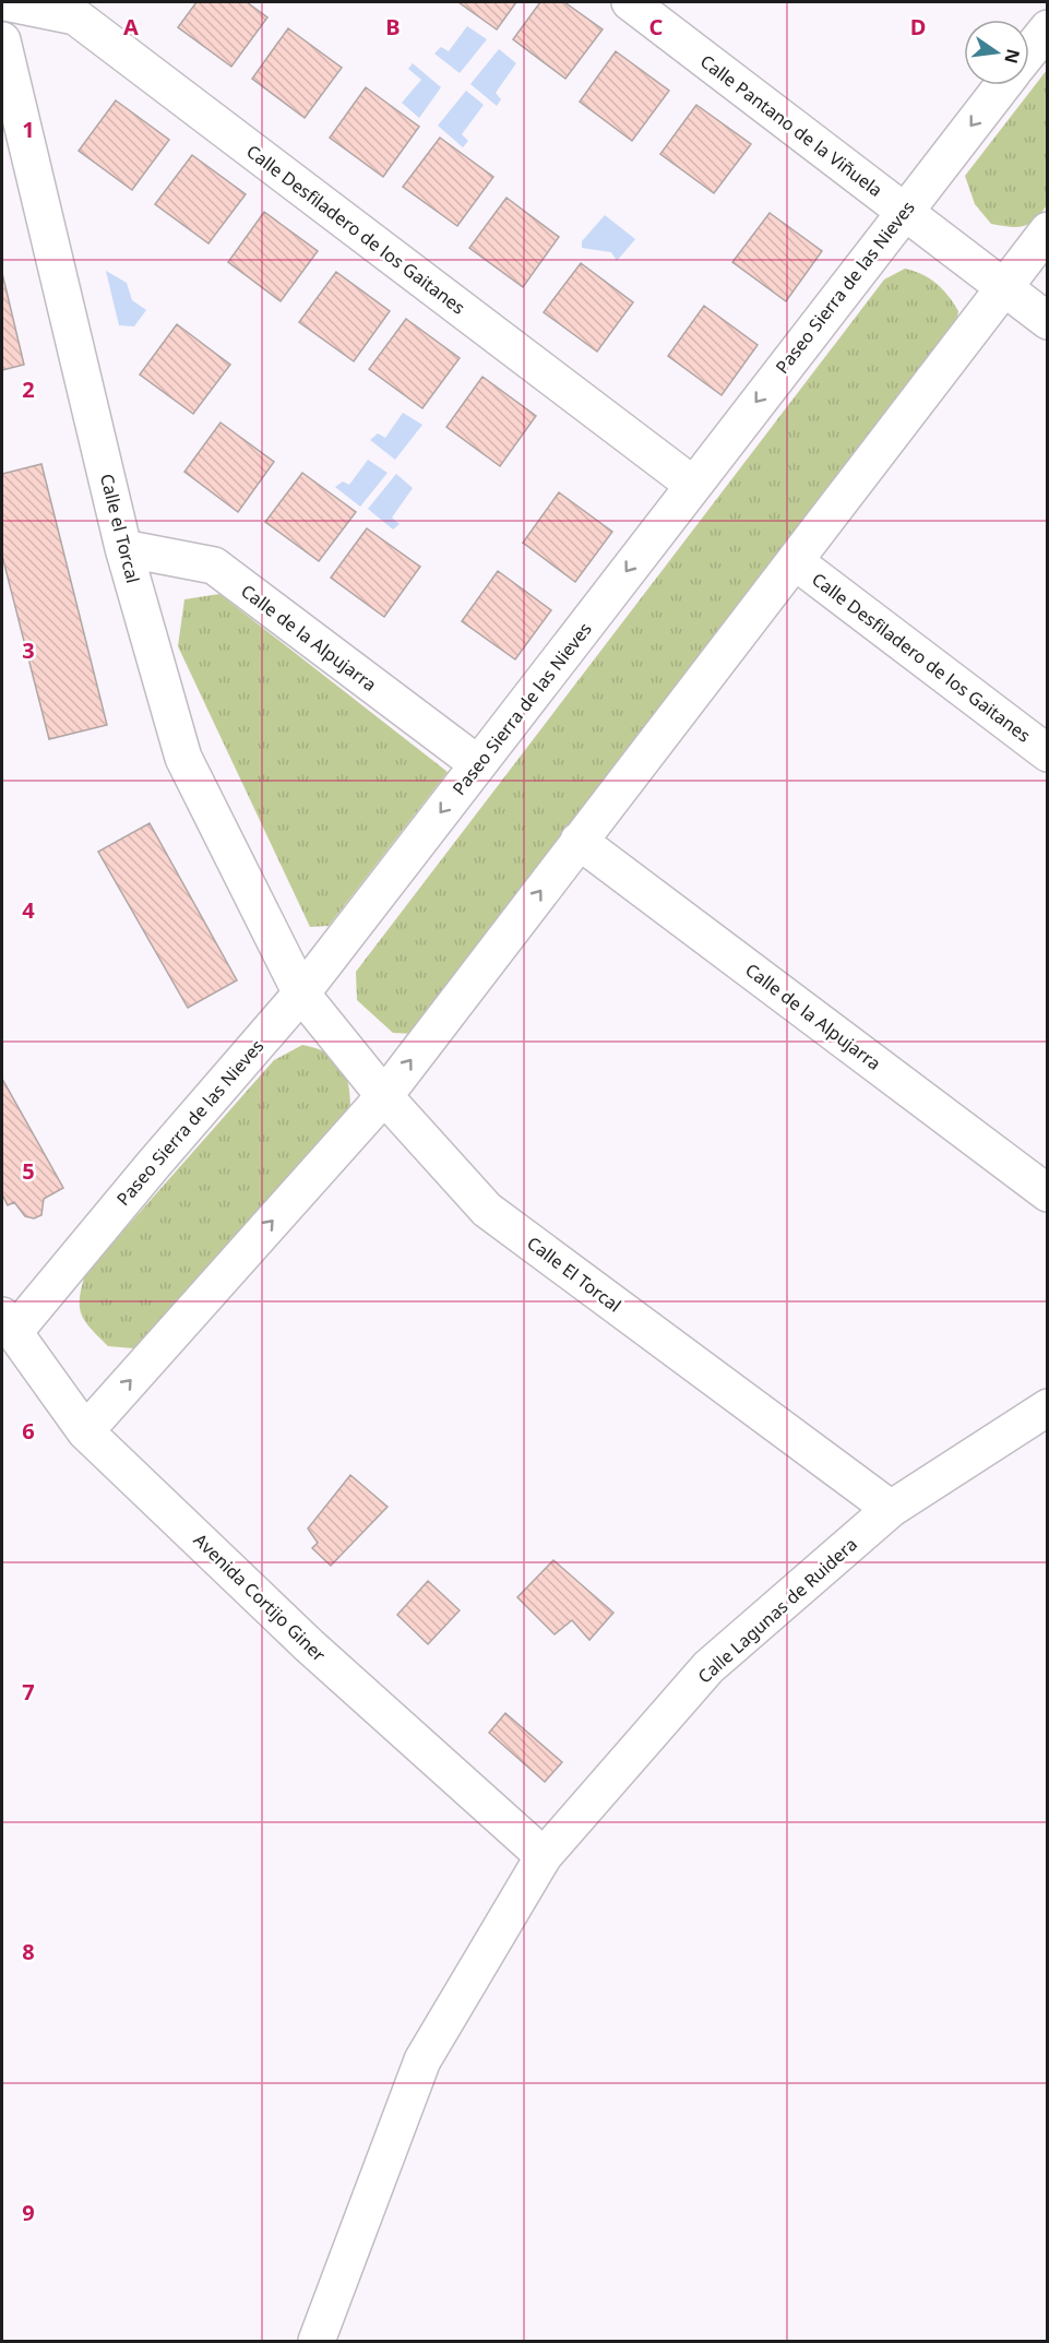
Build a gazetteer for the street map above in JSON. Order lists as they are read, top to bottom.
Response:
{
  "streets": {
    "street": [
      "Calle Pantano de la Viñuela",
      "Calle Desfiladero de los Gaitanes",
      "Paseo Sierra de las Nieves",
      "Calle el Torcal",
      "Calle de la Alpujarra",
      "Calle El Torcal",
      "Avenida Cortijo Giner",
      "Calle Lagunas de Ruidera"
    ]
  },
  "crossings": [
    ["Calle Pantano de la Viñuela", "Paseo Sierra de las Nieves"],
    ["Calle Desfiladero de los Gaitanes", "Paseo Sierra de las Nieves"],
    ["Paseo Sierra de las Nieves", "Calle el Torcal"],
    ["Paseo Sierra de las Nieves", "Calle de la Alpujarra"],
    ["Paseo Sierra de las Nieves", "Calle El Torcal"],
    ["Paseo Sierra de las Nieves", "Avenida Cortijo Giner"],
    ["Calle el Torcal", "Calle de la Alpujarra"],
    ["Calle el Torcal", "Calle El Torcal"],
    ["Calle El Torcal", "Calle Lagunas de Ruidera"],
    ["Avenida Cortijo Giner", "Calle Lagunas de Ruidera"]
  ],
  "north": "right",
  "grid": {
    "columns": [
      "A",
      "B",
      "C",
      "D"
    ],
    "rows": [
      "1",
      "2",
      "3",
      "4",
      "5",
      "6",
      "7",
      "8",
      "9"
    ]
  }
}
